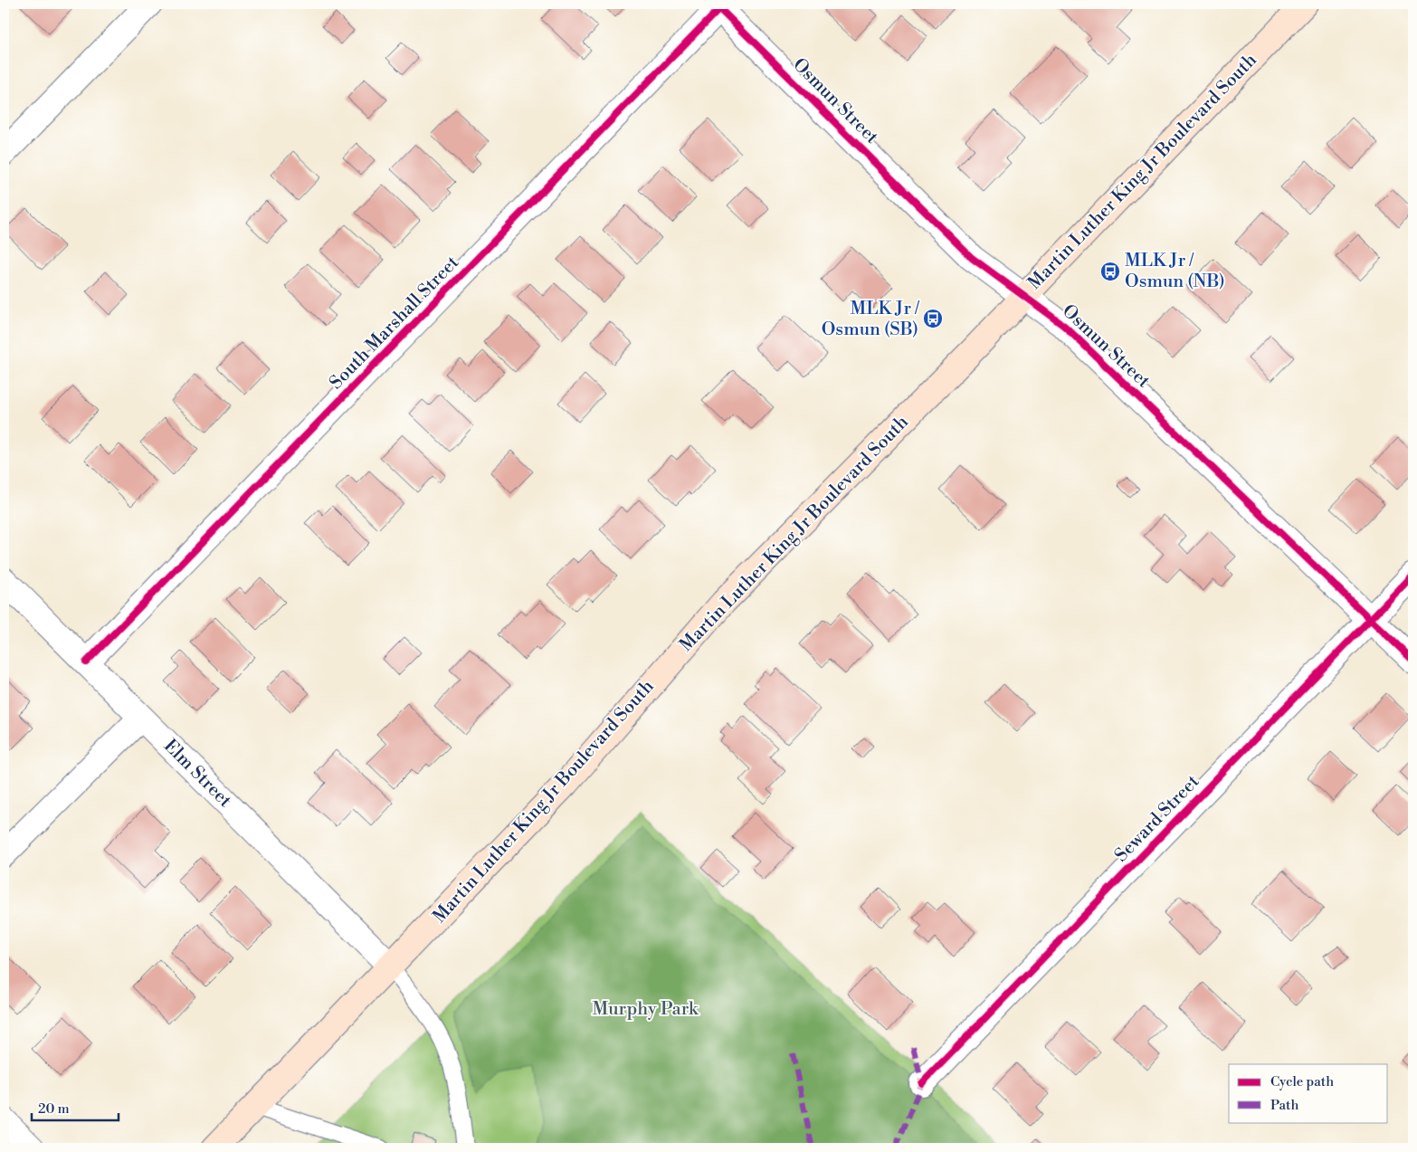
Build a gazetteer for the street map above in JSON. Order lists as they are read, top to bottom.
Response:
{
  "streets": {
    "main road": ["Martin Luther King Jr Boulevard South"],
    "street": [
      "Osmun Street",
      "South Marshall Street",
      "Elm Street",
      "Seward Street"
    ]
  },
  "crossings": [
    ["Osmun Street", "Martin Luther King Jr Boulevard South"],
    ["Osmun Street", "South Marshall Street"],
    ["Osmun Street", "Seward Street"],
    ["Martin Luther King Jr Boulevard South", "Elm Street"],
    ["South Marshall Street", "Elm Street"]
  ],
  "parks": ["Murphy Park"],
  "places": {
    "bus stop": ["MLK Jr / Osmun (NB)", "MLK Jr / Osmun (SB)"]
  },
  "legend": ["Cycle path", "Path"],
  "scale_bar": "20 m"
}
